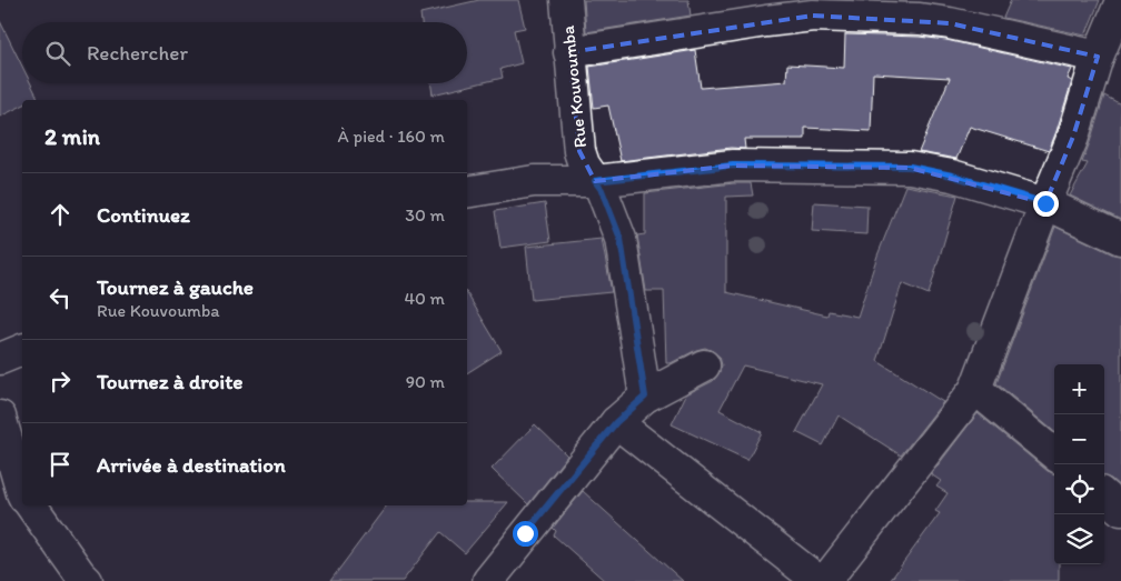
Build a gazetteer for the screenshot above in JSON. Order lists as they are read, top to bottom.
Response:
{
  "streets": {
    "street": ["Rue Kouvoumba"]
  },
  "page": {
    "search": "Rechercher",
    "heading": ["2 min", "À pied · 160 m"],
    "list": [
      ["Continuez", "30 m"],
      ["Tournez à gauche", "Rue Kouvoumba", "40 m"],
      ["Tournez à droite", "90 m"],
      "Arrivée à destination"
    ],
    "map_buttons": ["+", "−"]
  }
}
